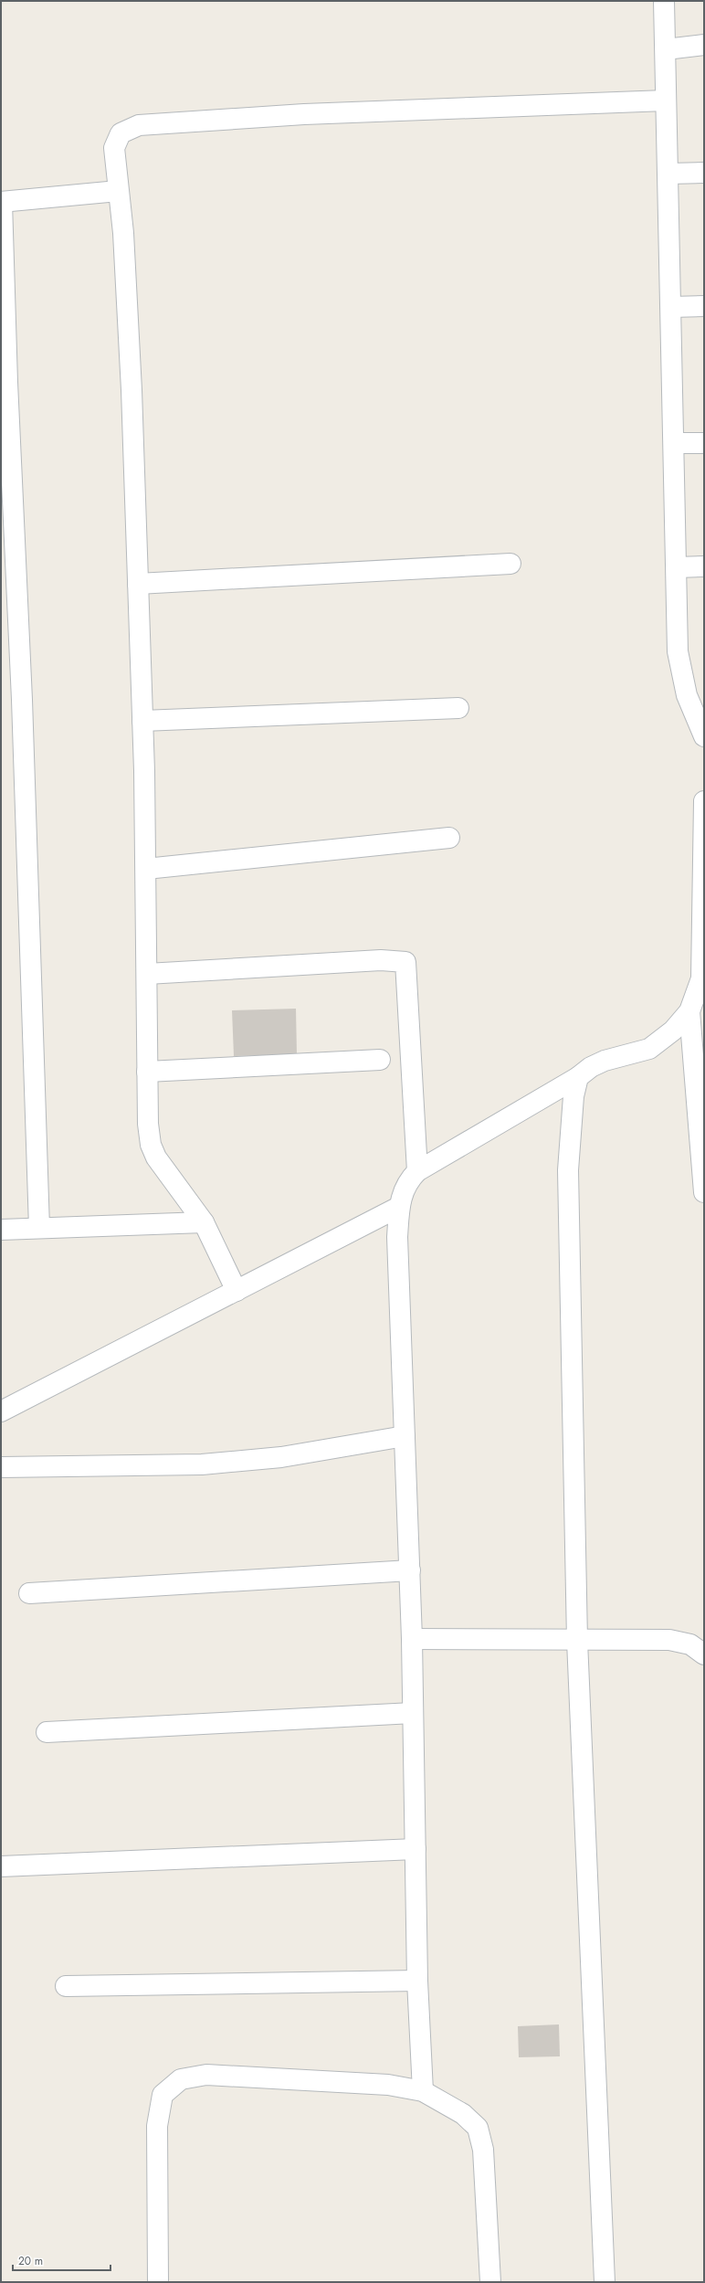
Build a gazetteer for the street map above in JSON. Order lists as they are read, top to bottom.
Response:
{
  "scale_bar": "20 m"
}
